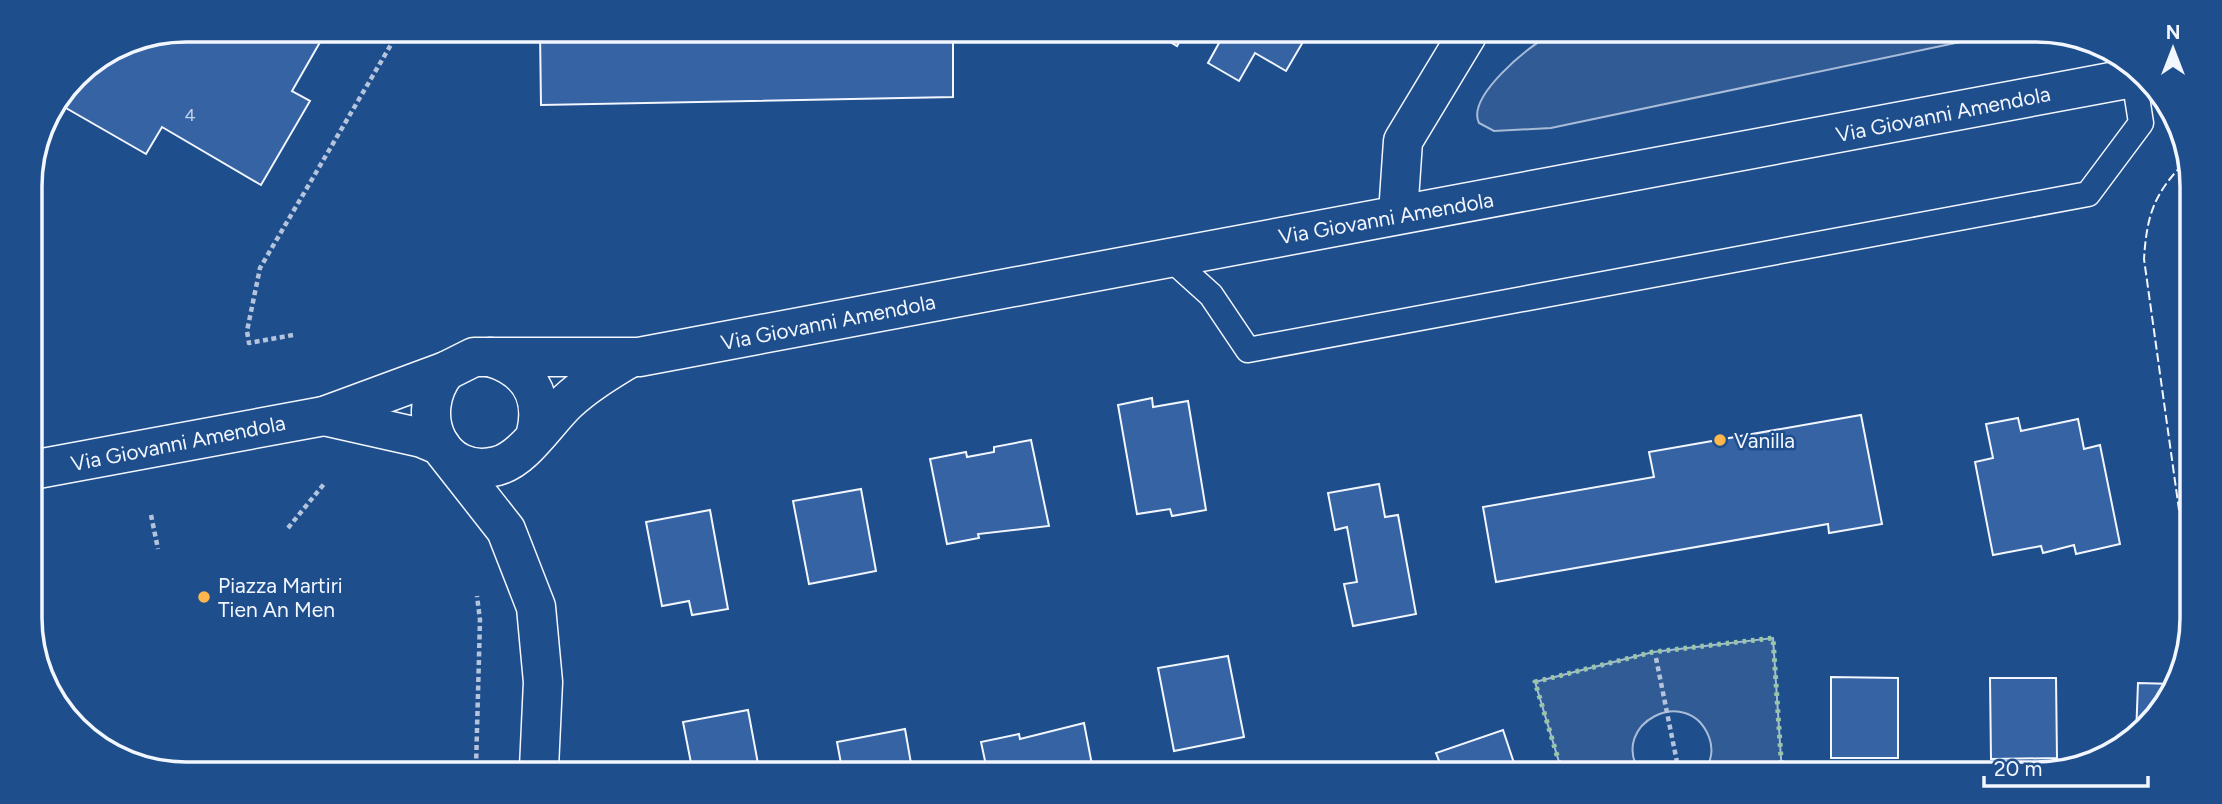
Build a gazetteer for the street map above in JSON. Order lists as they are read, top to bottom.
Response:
{
  "streets": {
    "street": ["Via Giovanni Amendola"]
  },
  "places": ["Vanilla", "Piazza Martiri Tien An Men"],
  "house_numbers": ["4"],
  "scale_bar": "20 m",
  "north": "top"
}
